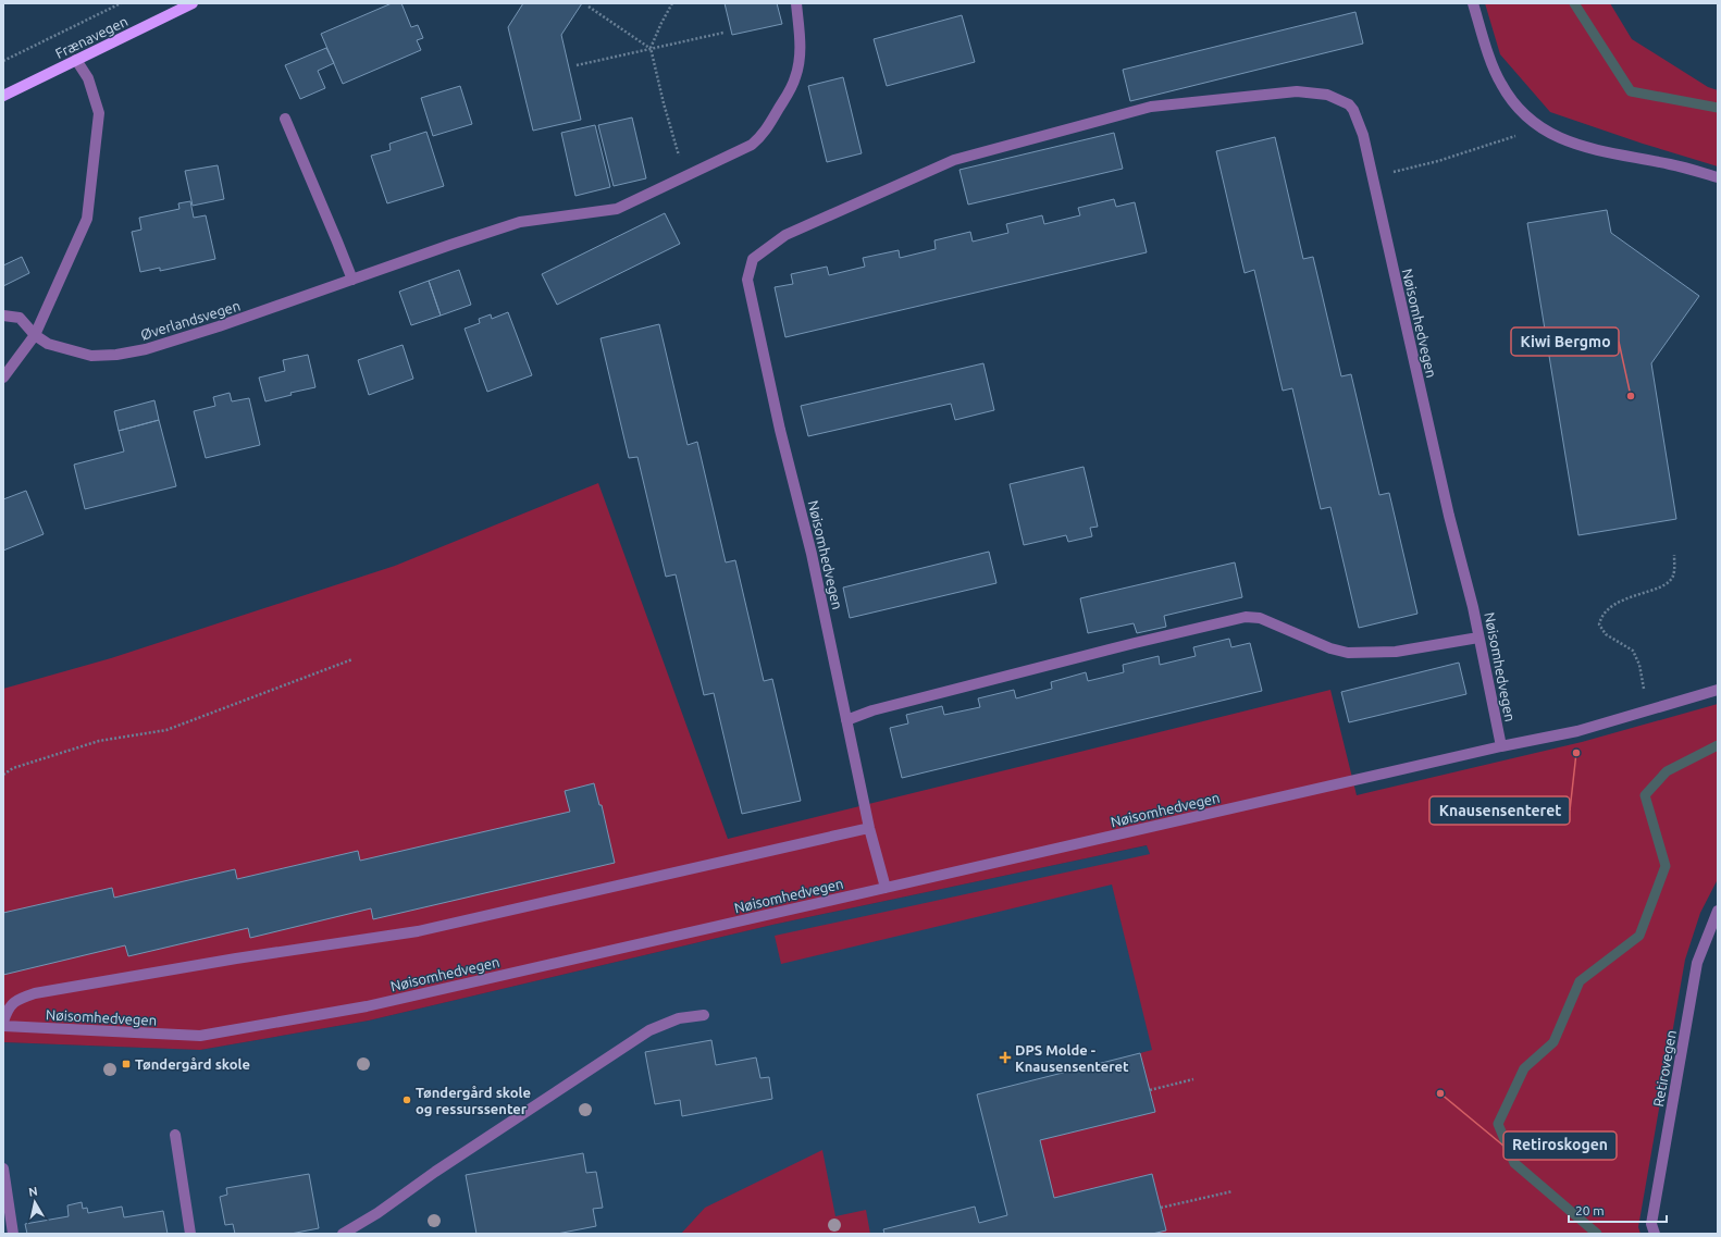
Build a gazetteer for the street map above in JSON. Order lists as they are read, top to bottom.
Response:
{
  "streets": {
    "main road": ["Frænavegen"],
    "street": ["Øverlandsvegen", "Nøisomhedvegen", "Retirovegen"]
  },
  "places": {
    "other": [
      "Kiwi Bergmo",
      "Knausensenteret",
      "Retiroskogen",
      "Tøndergård skole og ressurssenter"
    ],
    "health": ["DPS Molde - Knausensenteret"],
    "transit": ["Tøndergård skole"]
  },
  "scale_bar": "20 m",
  "north": "top"
}
